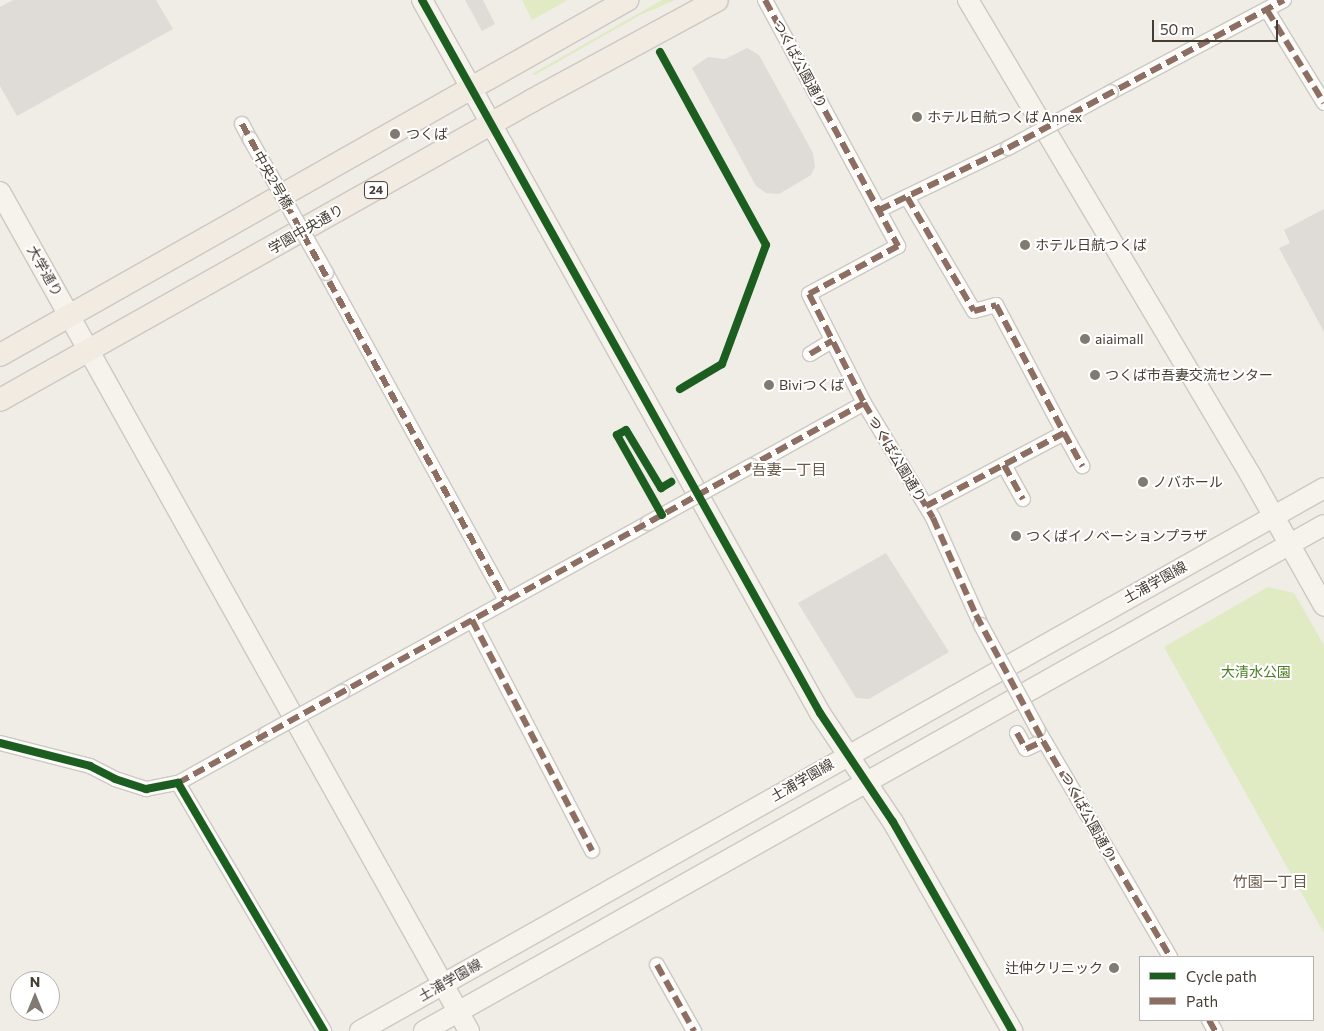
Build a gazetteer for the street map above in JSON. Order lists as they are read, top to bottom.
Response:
{
  "streets": {
    "main road": ["24", "学園中央通り"],
    "street": [
      "つくば公園通り",
      "中央2号橋",
      "大学通り",
      "土浦学園線"
    ]
  },
  "crossings": [
    ["学園中央通り", "大学通り"],
    ["大学通り", "土浦学園線"]
  ],
  "districts": ["吾妻一丁目", "竹園一丁目"],
  "parks": ["大清水公園"],
  "places": [
    "ホテル日航つくば Annex",
    "つくば",
    "ホテル日航つくば",
    "aiaimall",
    "つくば市吾妻交流センター",
    "Biviつくば",
    "ノバホール",
    "つくばイノベーションプラザ",
    "辻仲クリニック"
  ],
  "legend": ["Cycle path", "Path"],
  "scale_bar": "50 m",
  "north": "top"
}
